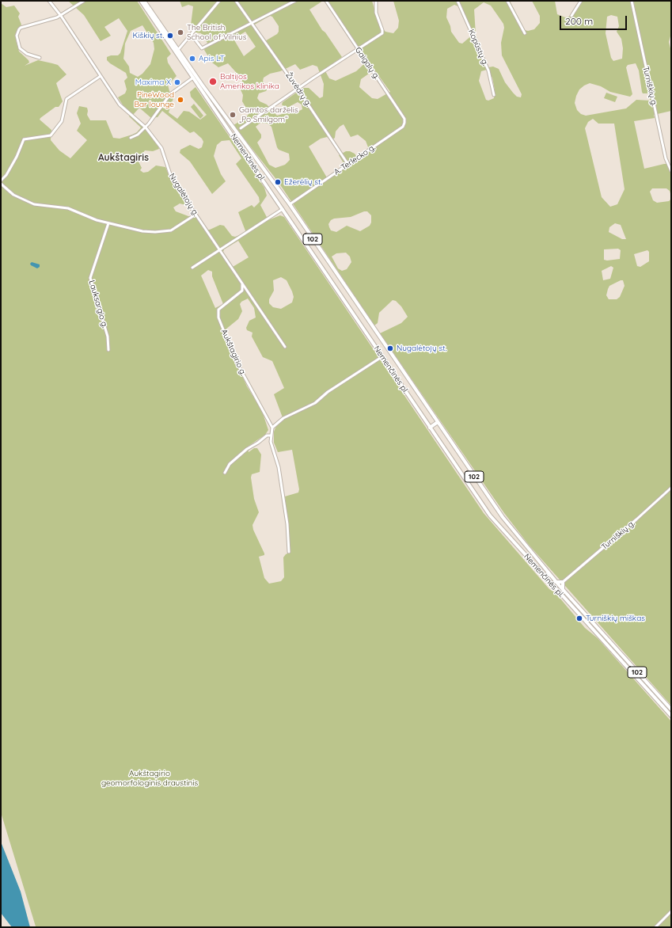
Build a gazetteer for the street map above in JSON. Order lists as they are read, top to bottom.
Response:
{
  "streets": {
    "main road": ["Nemenčinės pl.", "102"],
    "street": [
      "Kopūstų g.",
      "Gaigalų g.",
      "Turniškių g.",
      "Žuvėdrų g.",
      "A. Terlecko g.",
      "Nugalėtojų g.",
      "Lauksargio g.",
      "Aukštagirio g."
    ]
  },
  "crossings": [
    ["Gaigalų g.", "A. Terlecko g."],
    ["Žuvėdrų g.", "A. Terlecko g."],
    ["Nemenčinės pl.", "A. Terlecko g."],
    ["Nugalėtojų g.", "Aukštagirio g."]
  ],
  "districts": ["Aukštagiris"],
  "parks": ["Aukštagirio geomorfologinis draustinis"],
  "places": [
    "The British School of Vilnius",
    "Kiškių st.",
    "Apis LT",
    "Baltijos Amerikos klinika",
    "Maxima X",
    "PineWood Bar lounge",
    "Gamtos darželis „Po Smilgom“",
    "Ežerėlių st.",
    "Nugalėtojų st.",
    "Turniškių miškas"
  ],
  "scale_bar": "200 m"
}
